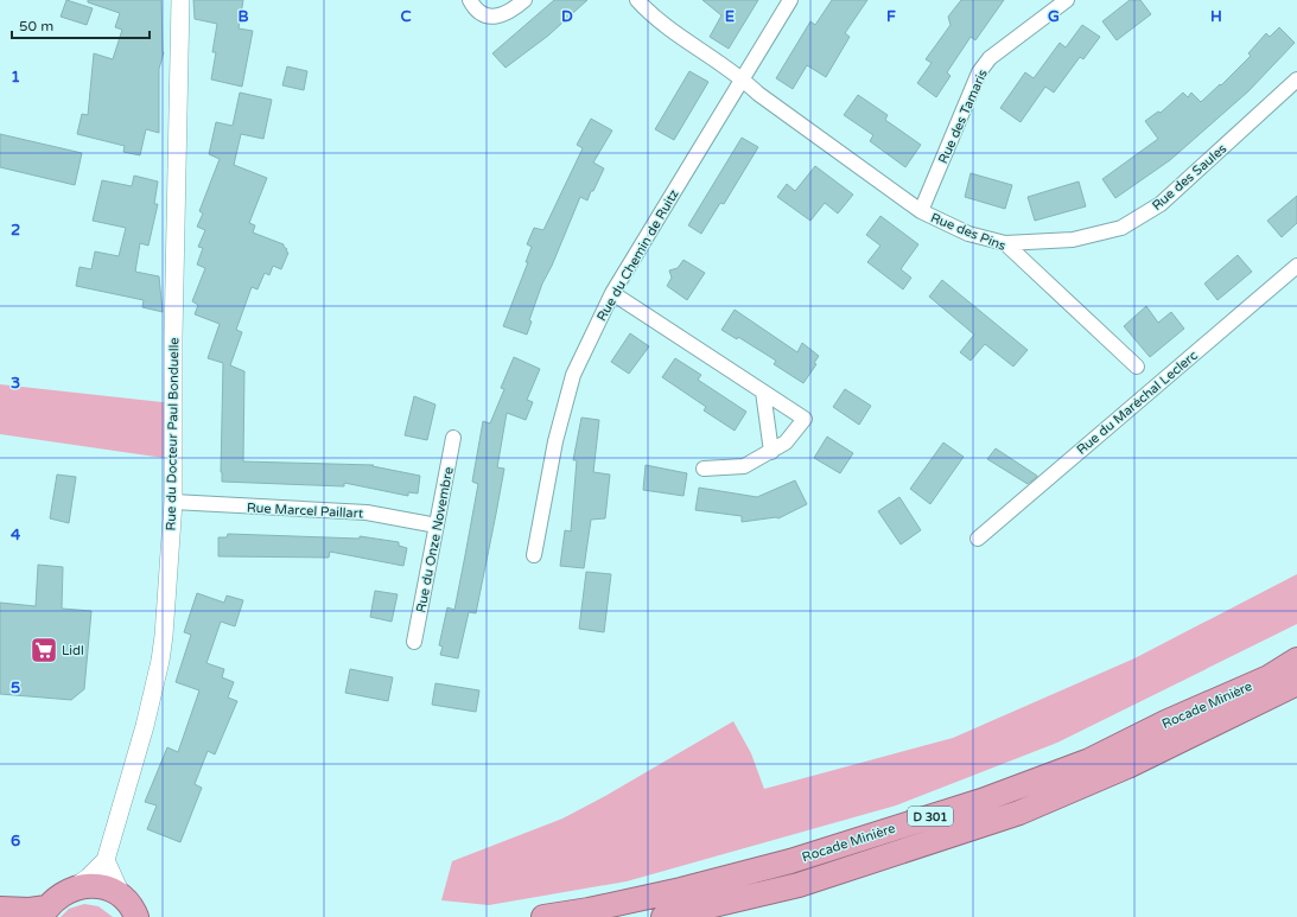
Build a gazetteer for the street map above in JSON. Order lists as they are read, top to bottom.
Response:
{
  "streets": {
    "highway": ["Rocade Minière", "D 301"],
    "street": [
      "Rue des Tamaris",
      "Rue des Saules",
      "Rue des Pins",
      "Rue du Chemin de Ruitz",
      "Rue du Maréchal Leclerc",
      "Rue du Docteur Paul Bonduelle",
      "Rue Marcel Paillart",
      "Rue du Onze Novembre"
    ]
  },
  "crossings": [
    ["Rue des Tamaris", "Rue des Pins"],
    ["Rue des Saules", "Rue des Pins"],
    ["Rue des Pins", "Rue du Chemin de Ruitz"],
    ["Rue du Docteur Paul Bonduelle", "Rue Marcel Paillart"],
    ["Rue Marcel Paillart", "Rue du Onze Novembre"]
  ],
  "places": {
    "supermarket": ["Lidl"]
  },
  "scale_bar": "50 m",
  "grid": {
    "columns": [
      "B",
      "C",
      "D",
      "E",
      "F",
      "G",
      "H"
    ],
    "rows": [
      "1",
      "2",
      "3",
      "4",
      "5",
      "6"
    ]
  }
}
